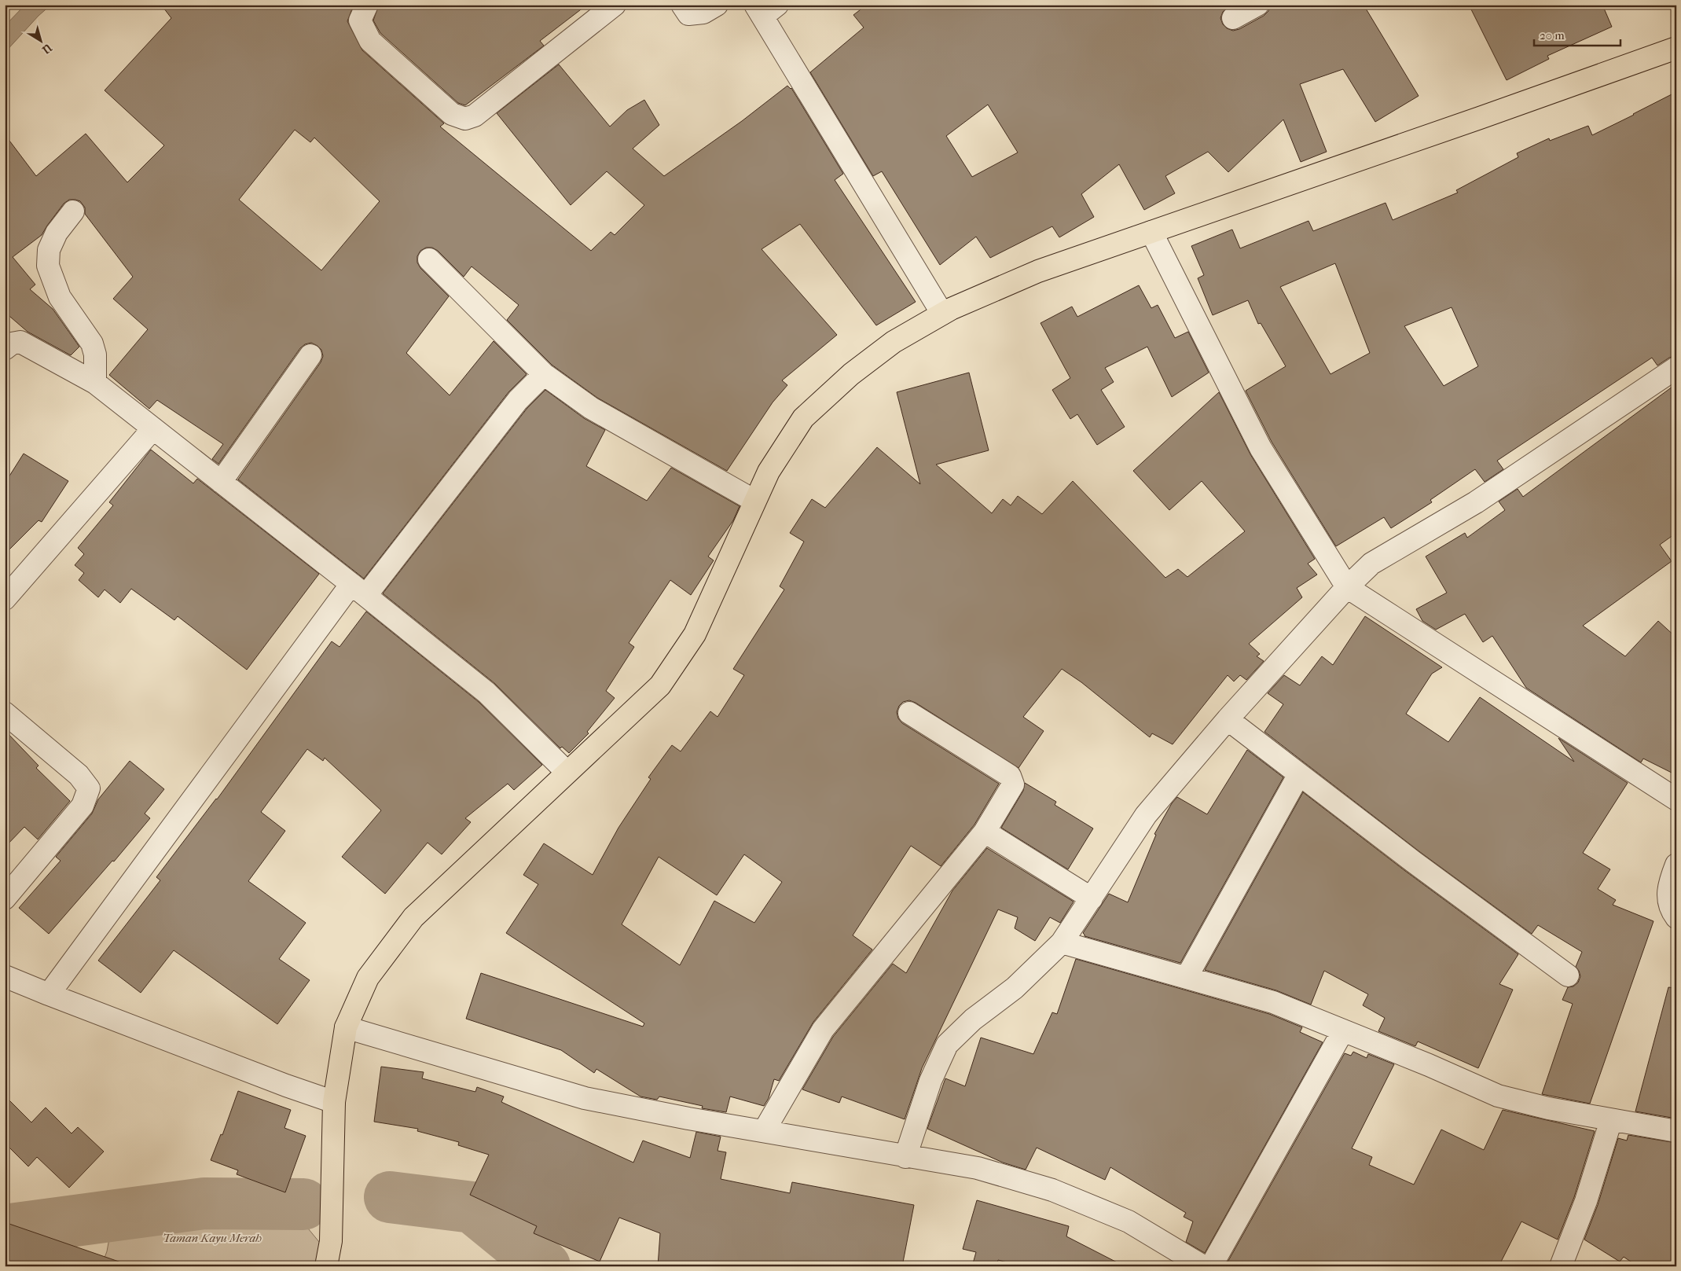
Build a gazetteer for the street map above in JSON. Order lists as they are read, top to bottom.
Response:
{
  "parks": ["Taman Kayu Merah"],
  "scale_bar": "20 m",
  "north": "bottom right"
}
